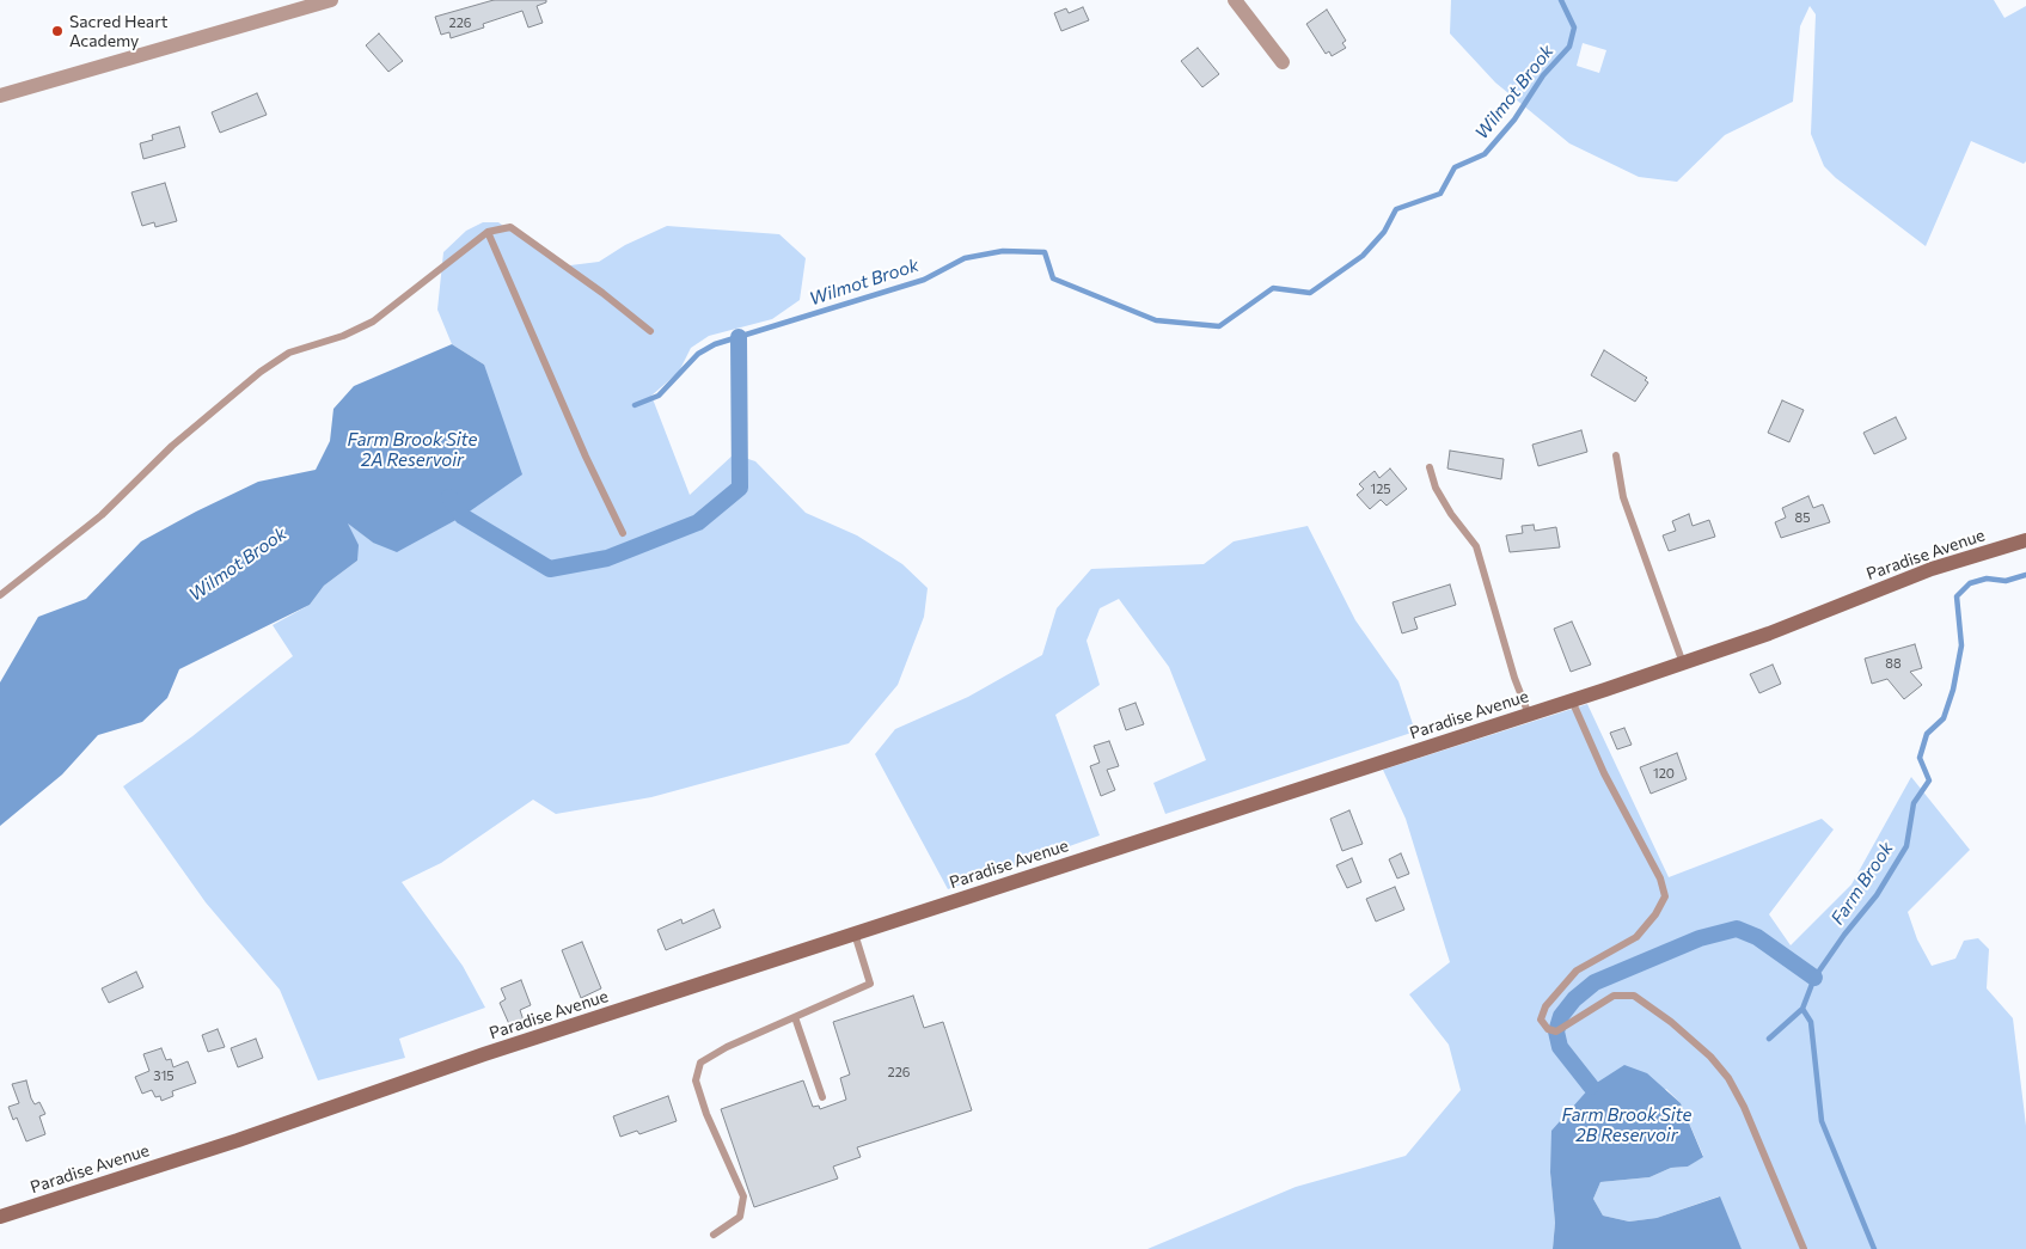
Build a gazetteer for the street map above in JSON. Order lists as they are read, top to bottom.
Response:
{
  "streets": {
    "street": ["Paradise Avenue"]
  },
  "water": [
    "Wilmot Brook",
    "Farm Brook Site 2A Reservoir",
    "Farm Brook",
    "Farm Brook Site 2B Reservoir"
  ],
  "places": ["Sacred Heart Academy"],
  "house_numbers": [
    "226",
    "125",
    "85",
    "88",
    "120",
    "226",
    "315"
  ]
}
